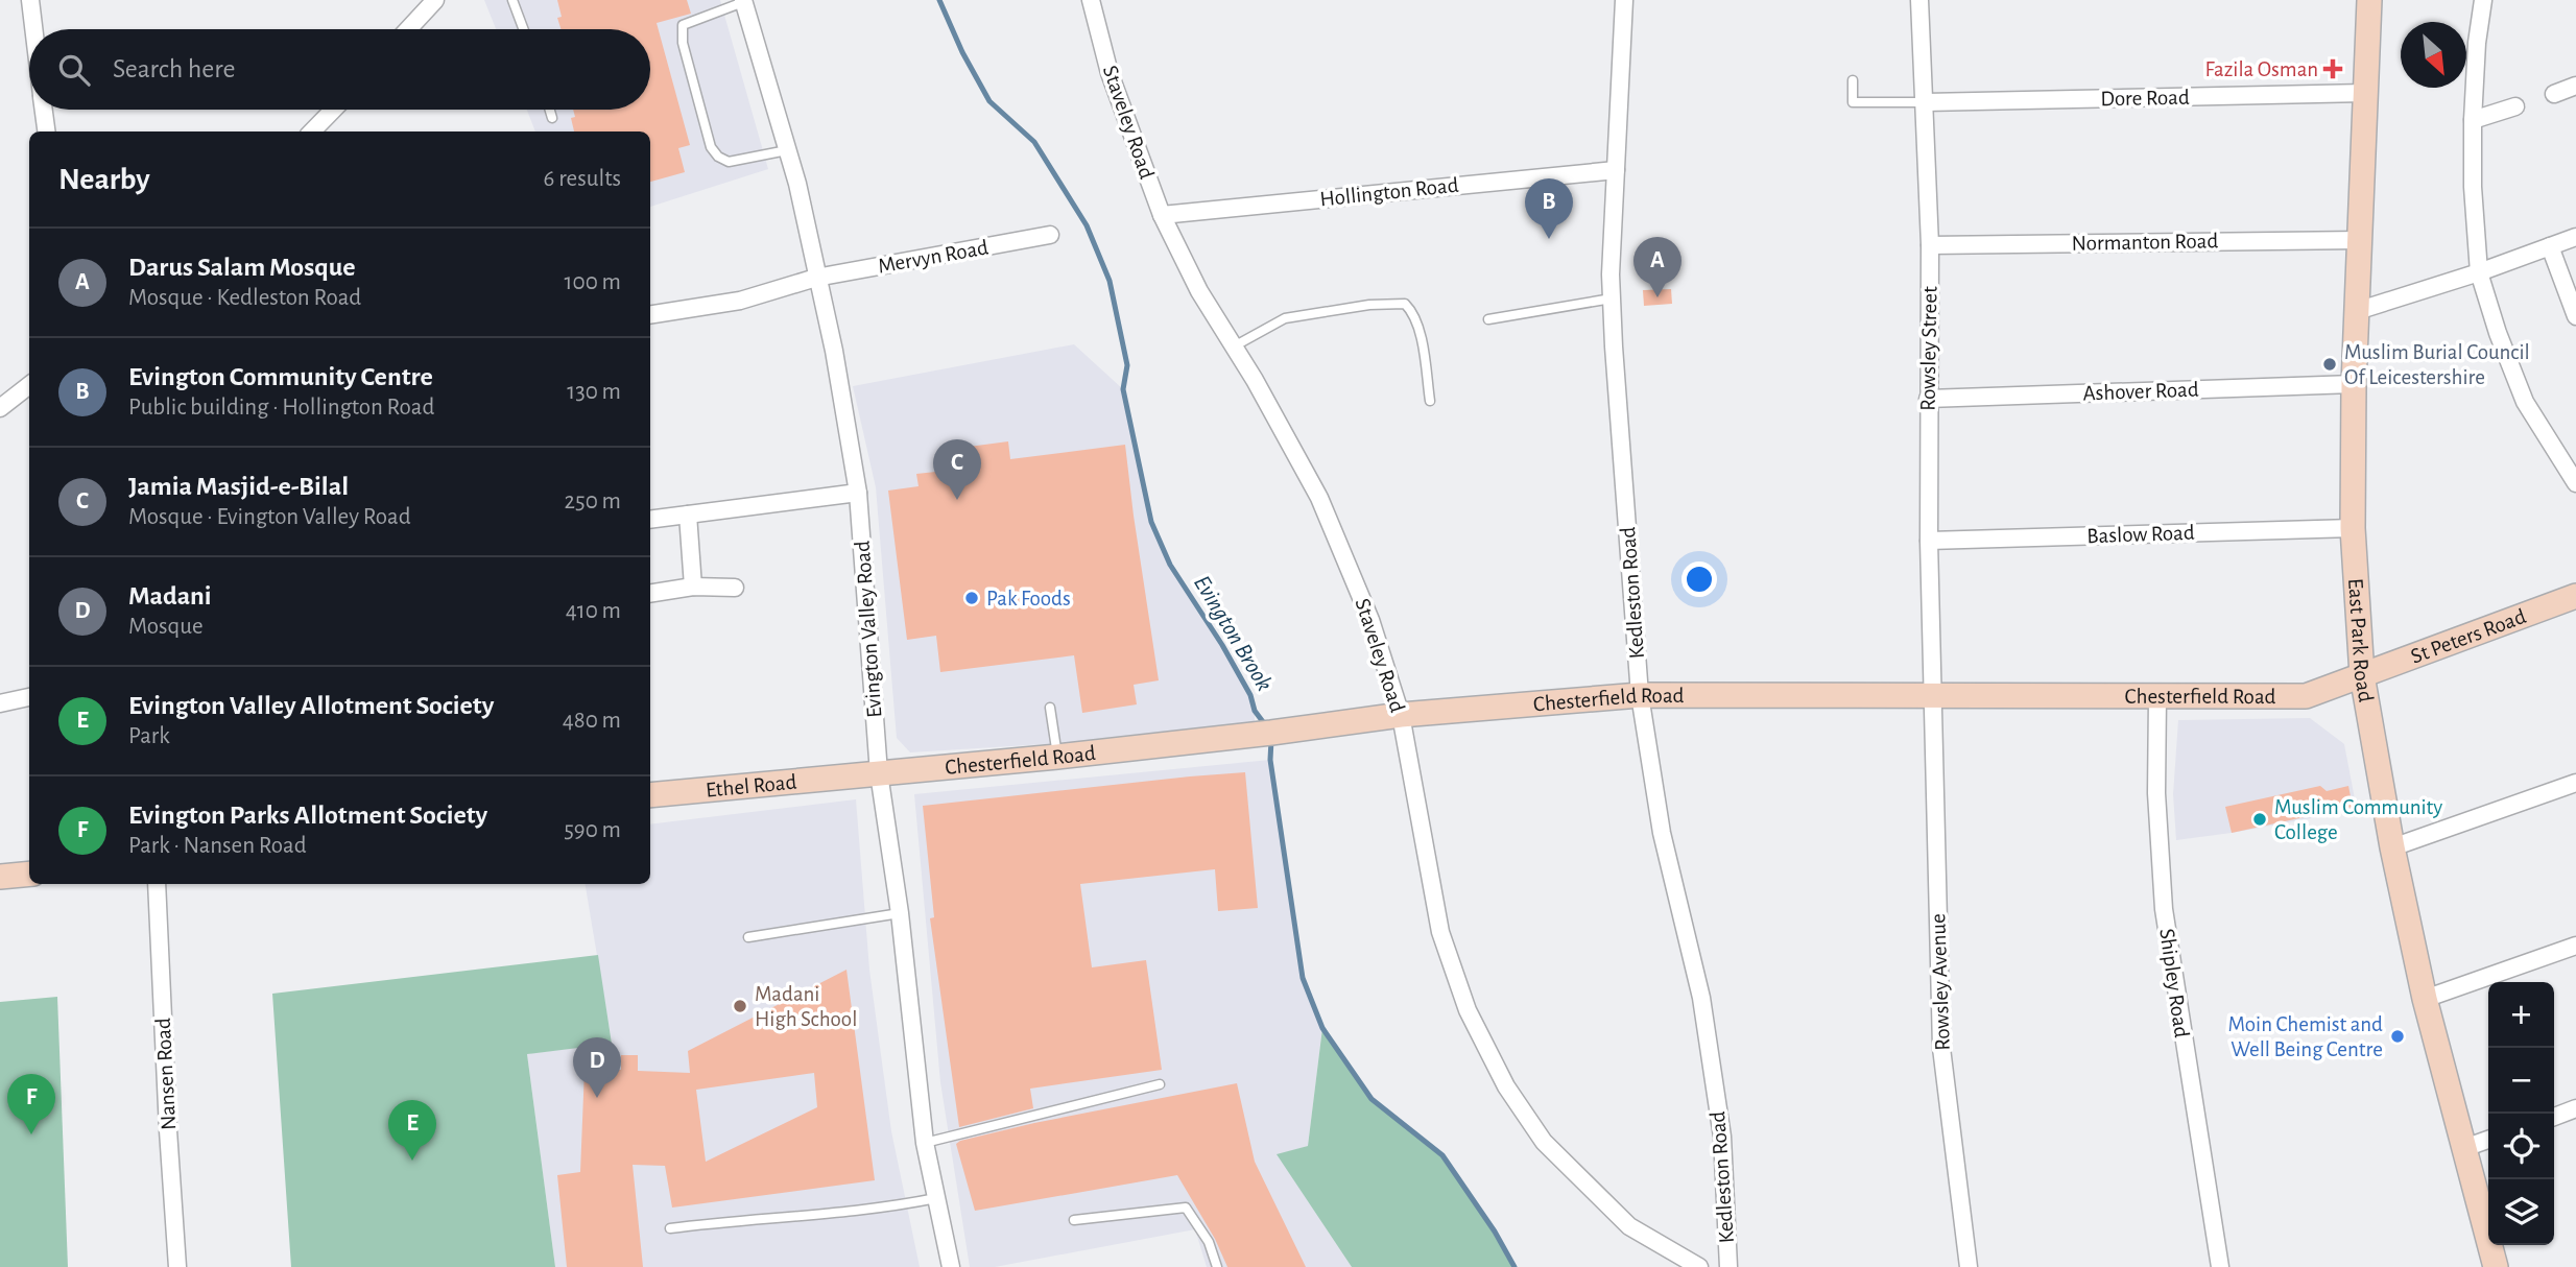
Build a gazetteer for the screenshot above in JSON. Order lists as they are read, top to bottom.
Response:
{
  "streets": {
    "street": [
      "Dore Road",
      "Staveley Road",
      "Hollington Road",
      "Normanton Road",
      "Mervyn Road",
      "Rowsley Street",
      "Ashover Road",
      "Baslow Road",
      "Kedleston Road",
      "Evington Valley Road",
      "St Peters Road",
      "East Park Road",
      "Chesterfield Road",
      "Ethel Road",
      "Rowsley Avenue",
      "Shipley Road",
      "Nansen Road"
    ]
  },
  "crossings": [
    ["Dore Road", "Rowsley Street"],
    ["Dore Road", "East Park Road"],
    ["Staveley Road", "Hollington Road"],
    ["Staveley Road", "Chesterfield Road"],
    ["Hollington Road", "Kedleston Road"],
    ["Normanton Road", "Rowsley Street"],
    ["Normanton Road", "East Park Road"],
    ["Mervyn Road", "Evington Valley Road"],
    ["Rowsley Street", "Ashover Road"],
    ["Rowsley Street", "Baslow Road"],
    ["Rowsley Street", "Chesterfield Road"],
    ["Rowsley Street", "Rowsley Avenue"],
    ["Ashover Road", "East Park Road"],
    ["Baslow Road", "East Park Road"],
    ["Kedleston Road", "Chesterfield Road"],
    ["Evington Valley Road", "Chesterfield Road"],
    ["Evington Valley Road", "Ethel Road"],
    ["St Peters Road", "East Park Road"],
    ["St Peters Road", "Chesterfield Road"],
    ["East Park Road", "Chesterfield Road"],
    ["Chesterfield Road", "Ethel Road"],
    ["Chesterfield Road", "Rowsley Avenue"],
    ["Chesterfield Road", "Shipley Road"]
  ],
  "water": ["Evington Brook"],
  "places": {
    "health": ["Fazila Osman"],
    "other": [
      "Muslim Burial Council Of Leicestershire",
      "Pak Foods",
      "Muslim Community College",
      "Madani High School",
      "Moin Chemist and Well Being Centre"
    ]
  },
  "north": "bottom right",
  "page": {
    "search": "Search here",
    "heading": ["Nearby", "6 results"],
    "pins": [
      "B",
      "A",
      "C",
      "D",
      "F",
      "E"
    ],
    "list": [
      {
        "mark": "A",
        "name": "Darus Salam Mosque",
        "note": "Mosque · Kedleston Road",
        "value": "100 m"
      },
      {
        "mark": "B",
        "name": "Evington Community Centre",
        "note": "Public building · Hollington Road",
        "value": "130 m"
      },
      {
        "mark": "C",
        "name": "Jamia Masjid-e-Bilal",
        "note": "Mosque · Evington Valley Road",
        "value": "250 m"
      },
      {
        "mark": "D",
        "name": "Madani",
        "note": "Mosque",
        "value": "410 m"
      },
      {
        "mark": "E",
        "name": "Evington Valley Allotment Society",
        "note": "Park",
        "value": "480 m"
      },
      {
        "mark": "F",
        "name": "Evington Parks Allotment Society",
        "note": "Park · Nansen Road",
        "value": "590 m"
      }
    ],
    "map_buttons": ["+", "−"]
  }
}
